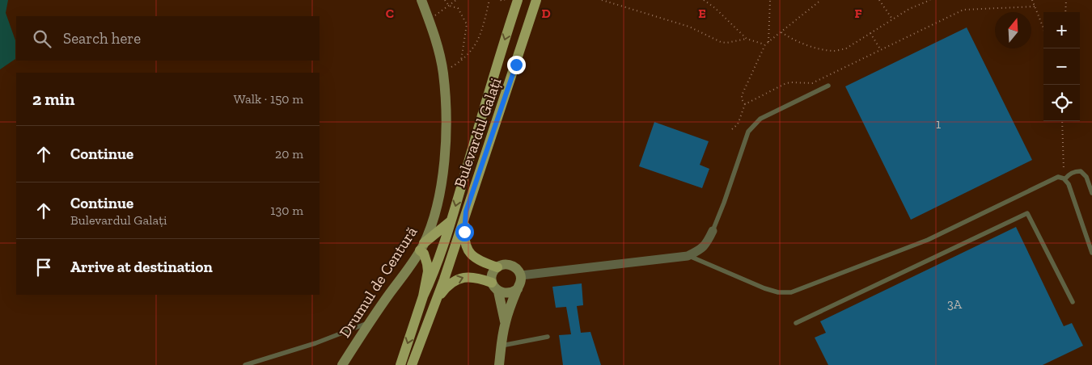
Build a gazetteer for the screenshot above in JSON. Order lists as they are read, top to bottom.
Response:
{
  "streets": {
    "main road": ["Bulevardul Galați"],
    "street": ["Drumul de Centură"]
  },
  "house_numbers": ["1", "3A"],
  "north": "top",
  "page": {
    "map_buttons": ["+", "−"],
    "search": "Search here",
    "heading": ["2 min", "Walk · 150 m"],
    "list": [
      ["Continue", "20 m"],
      ["Continue", "Bulevardul Galați", "130 m"],
      "Arrive at destination"
    ]
  },
  "grid": {
    "columns": [
      "C",
      "D",
      "E",
      "F"
    ]
  }
}
